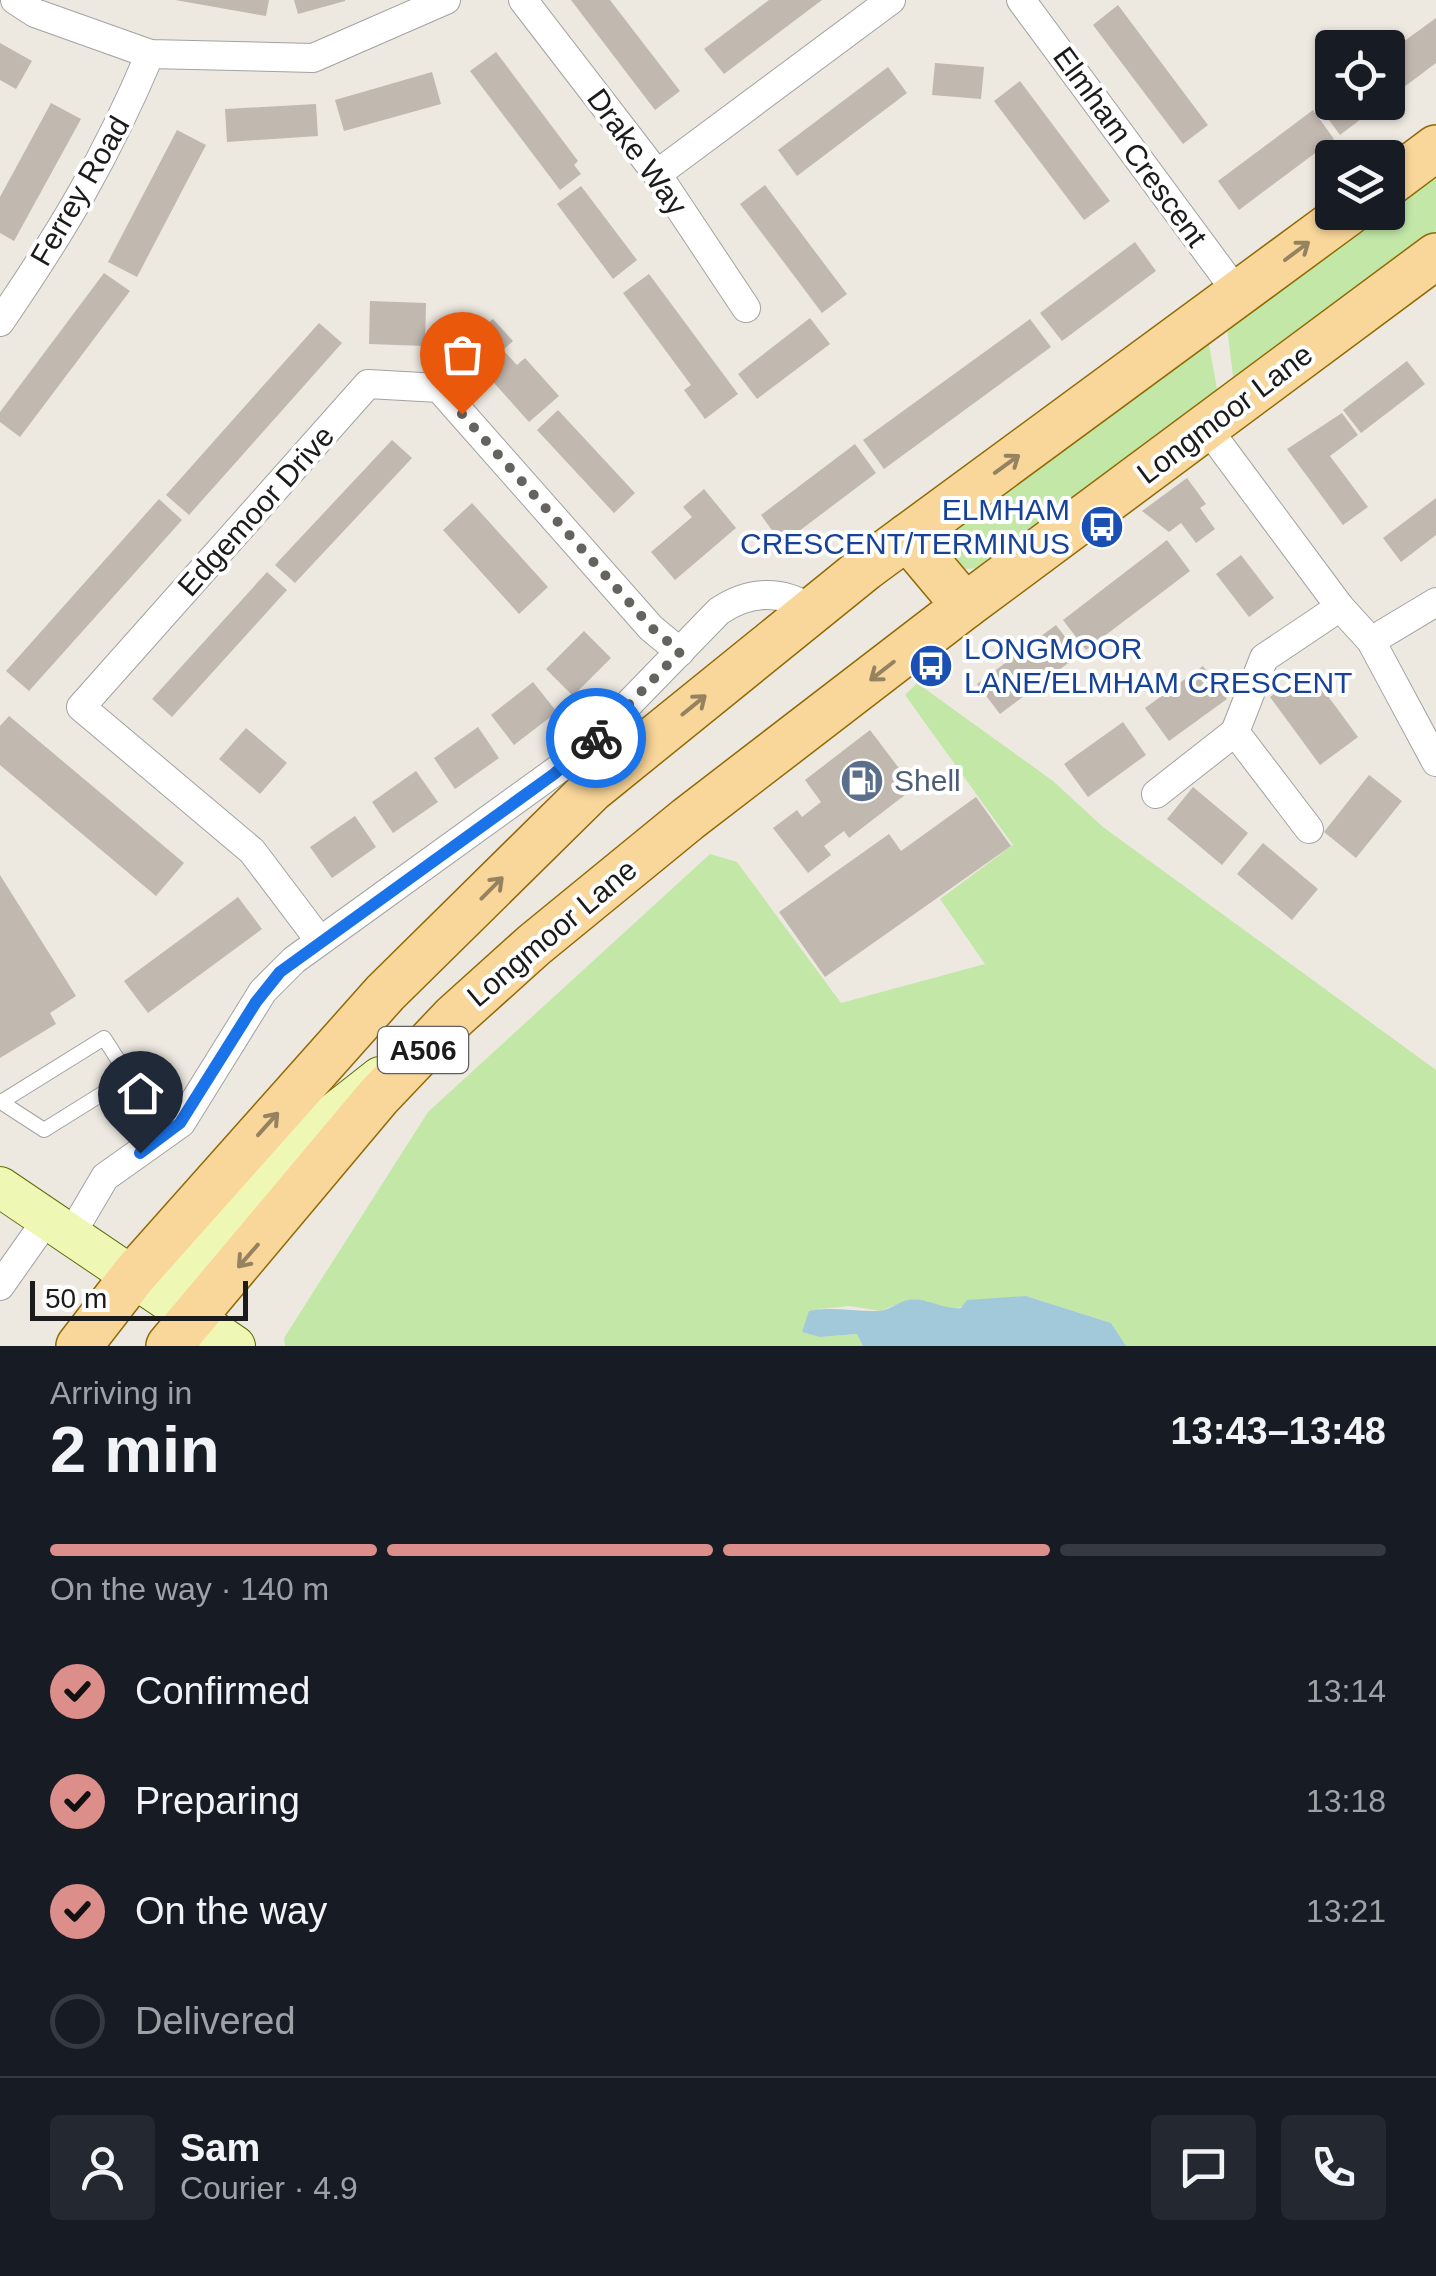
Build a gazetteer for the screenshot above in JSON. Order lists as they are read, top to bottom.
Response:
{
  "streets": {
    "main road": ["Longmoor Lane", "A506"],
    "street": [
      "Elmham Crescent",
      "Drake Way",
      "Ferrey Road",
      "Edgemoor Drive"
    ]
  },
  "crossings": [
    ["Elmham Crescent", "A506"]
  ],
  "places": {
    "bus stop": ["ELMHAM CRESCENT/TERMINUS", "LONGMOOR LANE/ELMHAM CRESCENT"],
    "fuel station": ["Shell"]
  },
  "scale_bar": "50 m",
  "page": {
    "scale": "50 m",
    "heading": ["2 min", "Arriving in", "13:43–13:48"],
    "panel": ["Sam", "Courier · 4.9"],
    "bar": "On the way · 140 m",
    "list": [
      ["Confirmed", "13:14"],
      ["Preparing", "13:18"],
      ["On the way", "13:21"],
      "Delivered"
    ]
  }
}
